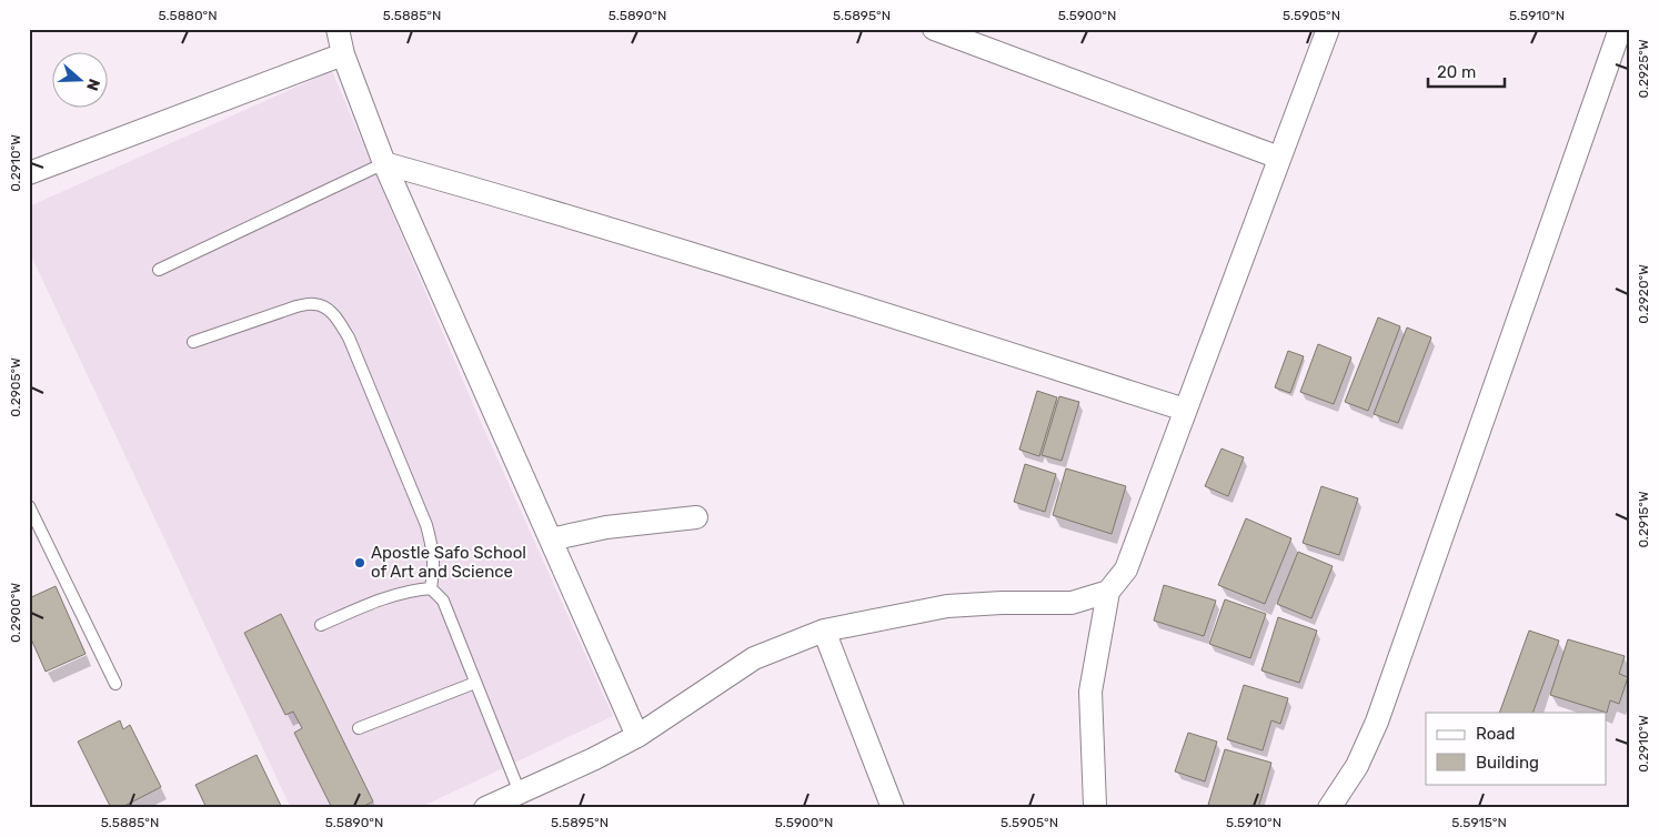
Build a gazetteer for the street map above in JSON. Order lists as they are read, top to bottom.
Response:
{
  "places": ["Apostle Safo School of Art and Science"],
  "legend": ["Road", "Building"],
  "scale_bar": "20 m",
  "north": "right",
  "coordinates": [
    "5.5880°N",
    "5.5885°N",
    "5.5890°N",
    "5.5895°N",
    "5.5900°N",
    "5.5905°N",
    "5.5910°N",
    "0.2925°W",
    "0.2910°W",
    "0.2920°W",
    "0.2905°W",
    "0.2915°W",
    "0.2900°W",
    "5.5915°N"
  ]
}
